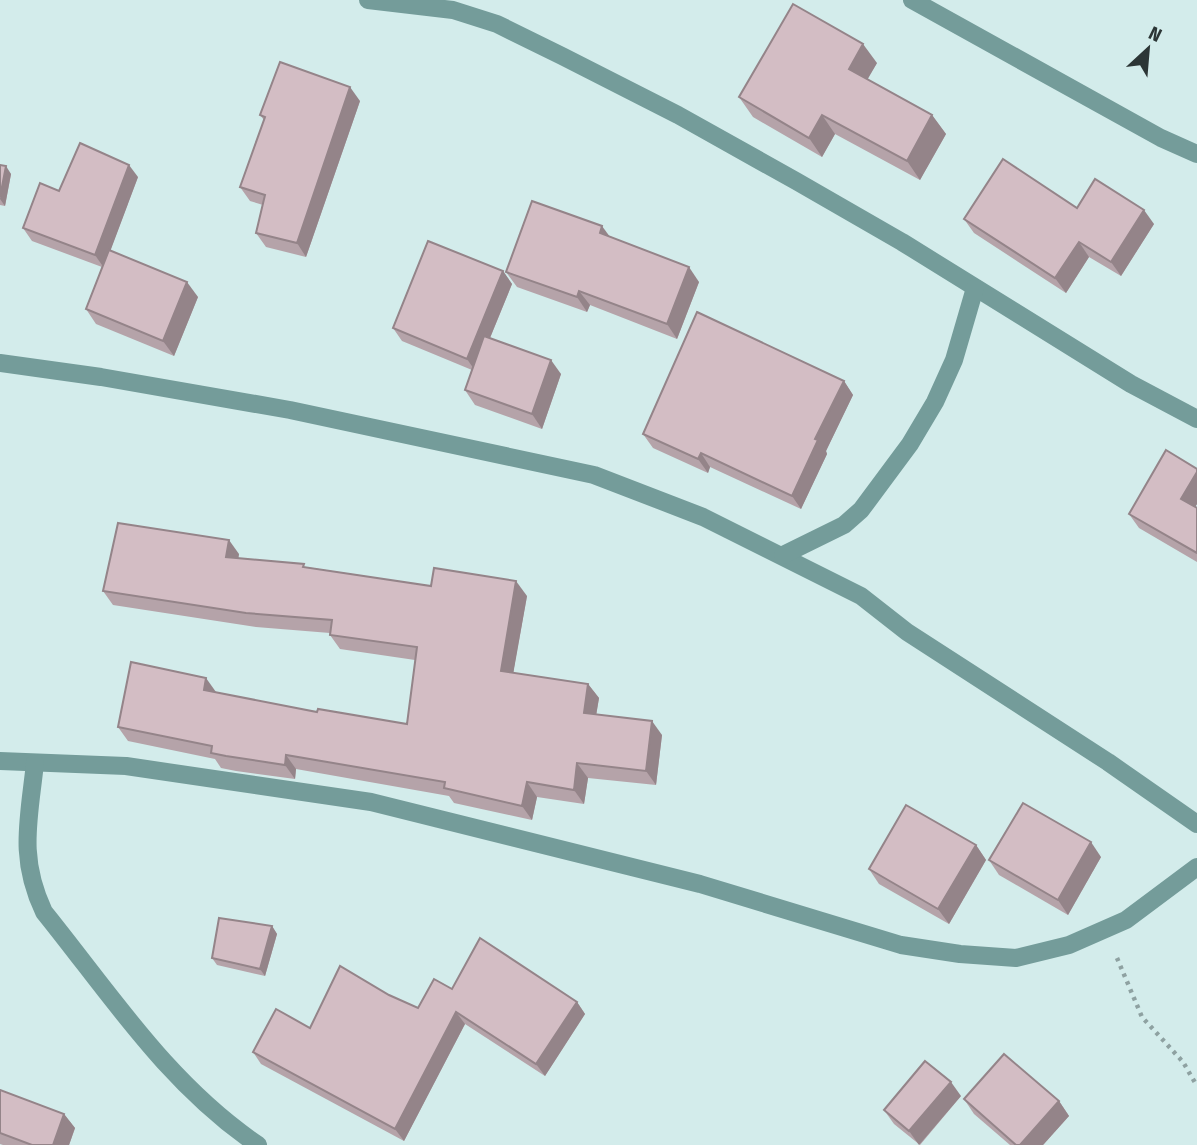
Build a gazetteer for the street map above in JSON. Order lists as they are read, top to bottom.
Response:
{
  "north": "top right"
}
